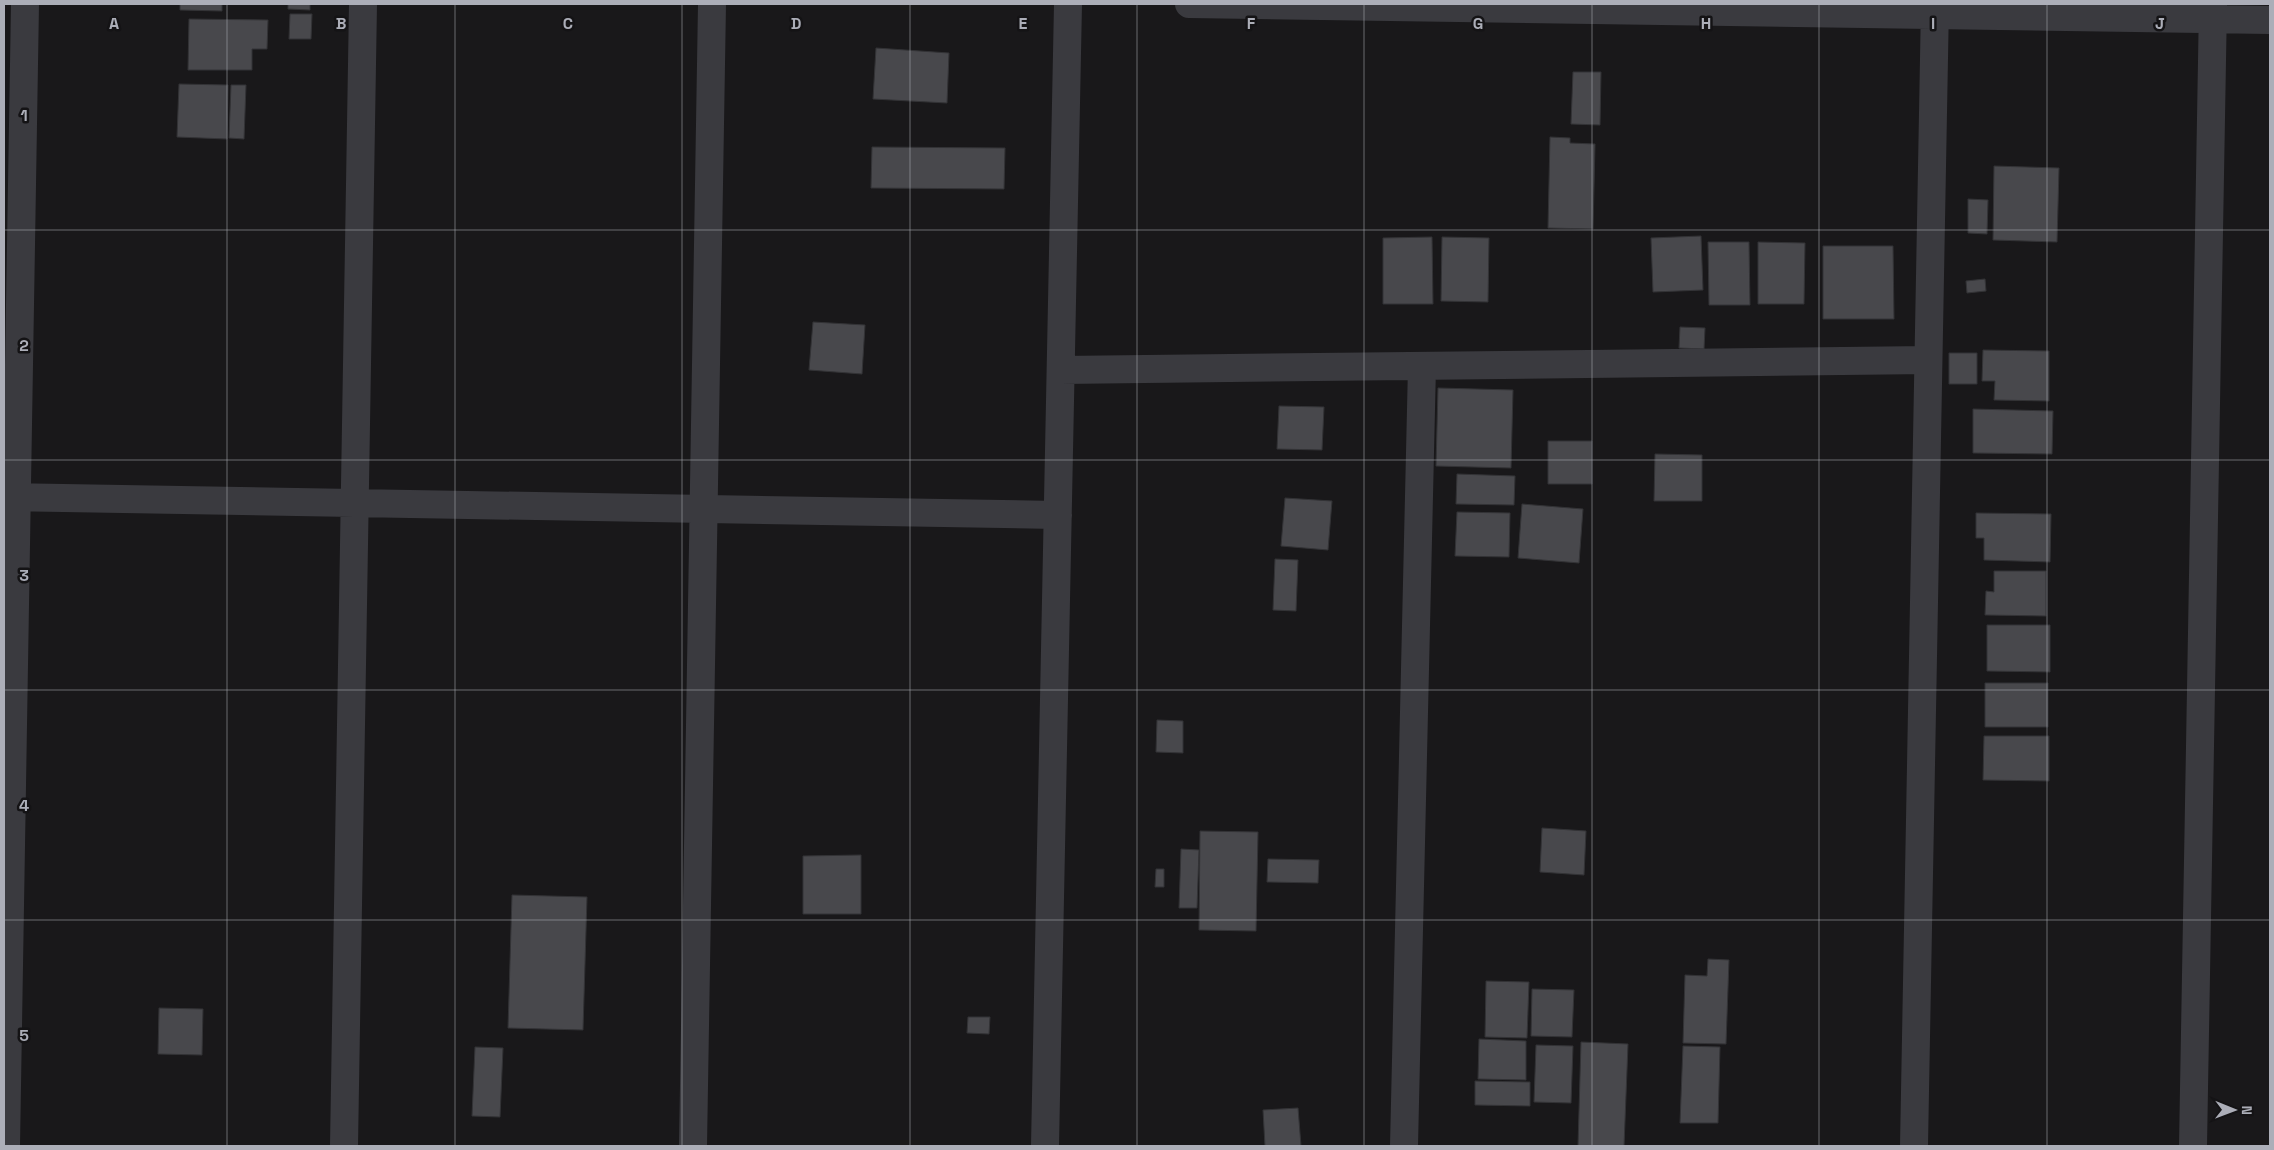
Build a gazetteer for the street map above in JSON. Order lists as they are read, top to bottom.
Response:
{
  "north": "right",
  "grid": {
    "columns": [
      "A",
      "B",
      "C",
      "D",
      "E",
      "F",
      "G",
      "H",
      "I",
      "J"
    ],
    "rows": [
      "1",
      "2",
      "3",
      "4",
      "5"
    ]
  }
}
